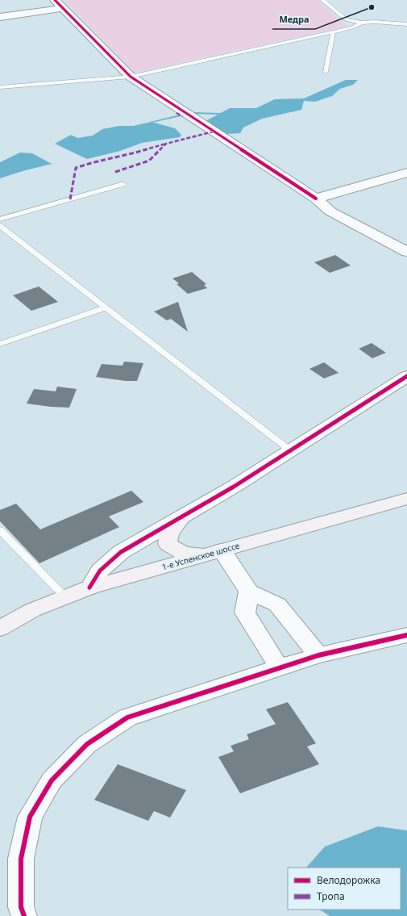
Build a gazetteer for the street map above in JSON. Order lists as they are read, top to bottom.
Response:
{
  "streets": {
    "main road": ["1-е Успенское шоссе"]
  },
  "places": ["Медра"],
  "legend": ["Велодорожка", "Тропа"]
}
